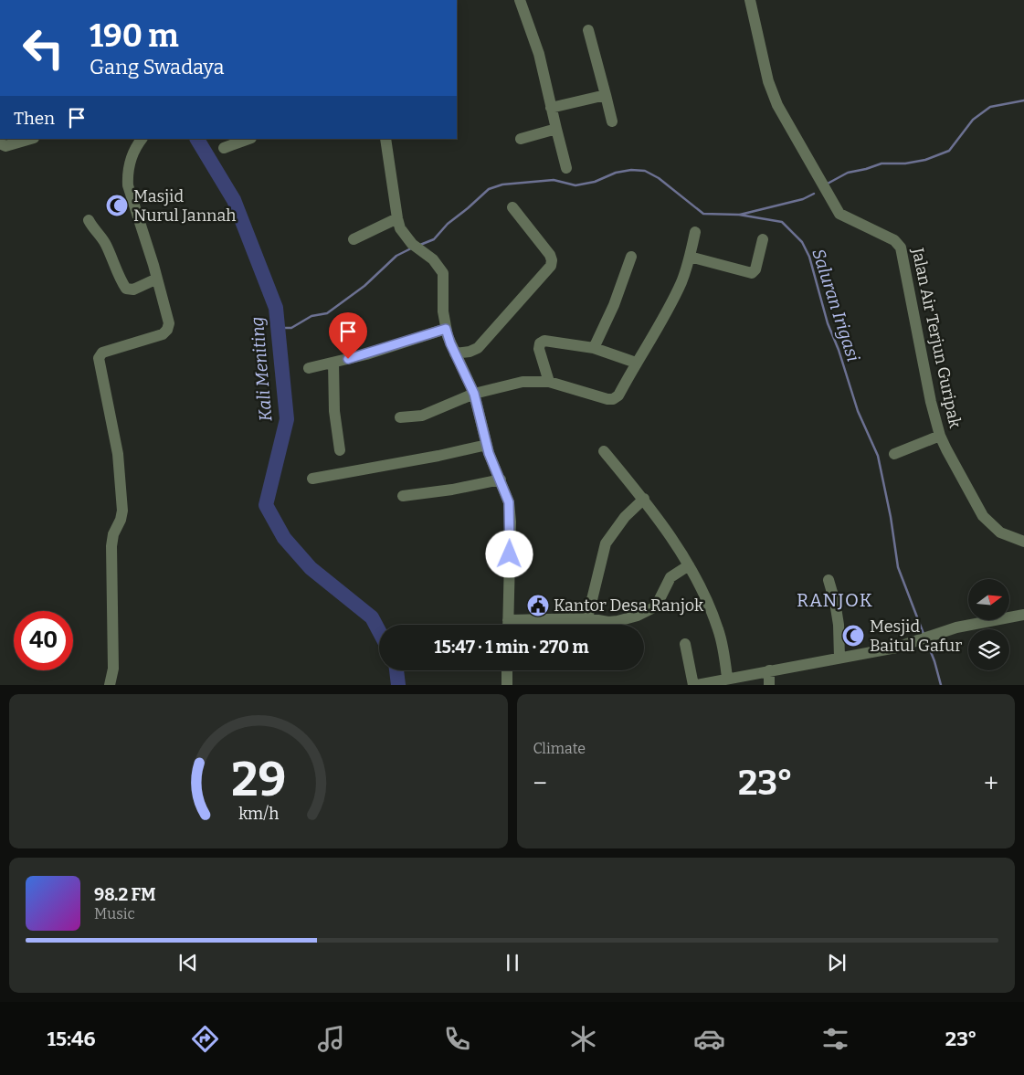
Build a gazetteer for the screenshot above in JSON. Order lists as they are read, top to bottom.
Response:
{
  "streets": {
    "street": ["Jalan Air Terjun Guripak"]
  },
  "districts": ["RANJOK"],
  "water": ["Saluran Irigasi", "Kali Meniting"],
  "places": {
    "mosque": ["Masjid Nurul Jannah", "Mesjid Baitul Gafur"],
    "public building": ["Kantor Desa Ranjok"]
  },
  "north": "right",
  "page": {
    "turn": ["190 m", "Gang Swadaya"],
    "then": "Then",
    "limit": "40",
    "trip": "15:47 · 1 min · 270 m",
    "tile": "Climate",
    "heat": ["−", "23°", "+"],
    "song": ["98.2 FM", "Music"],
    "tabs": ["15:46", "23°"],
    "gauge": ["29", "km/h"]
  }
}
